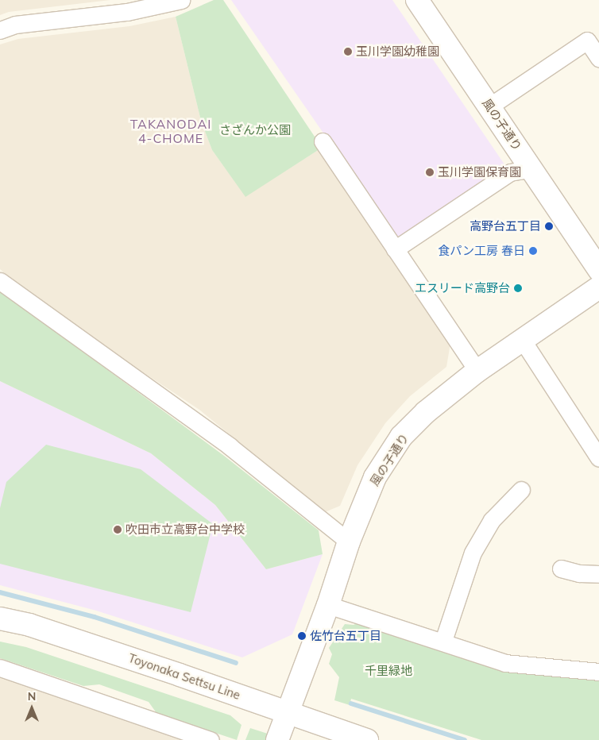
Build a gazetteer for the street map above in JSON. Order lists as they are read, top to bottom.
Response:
{
  "streets": {
    "street": ["風の子通り", "Toyonaka Settsu Line"]
  },
  "crossings": [
    ["風の子通り", "Toyonaka Settsu Line"]
  ],
  "districts": ["TAKANODAI 4-CHOME"],
  "parks": ["さざんか公園", "千里緑地"],
  "places": [
    "玉川学園幼稚園",
    "玉川学園保育園",
    "高野台五丁目",
    "食パン工房 春日",
    "エスリード高野台",
    "吹田市立高野台中学校",
    "佐竹台五丁目"
  ],
  "north": "top"
}
